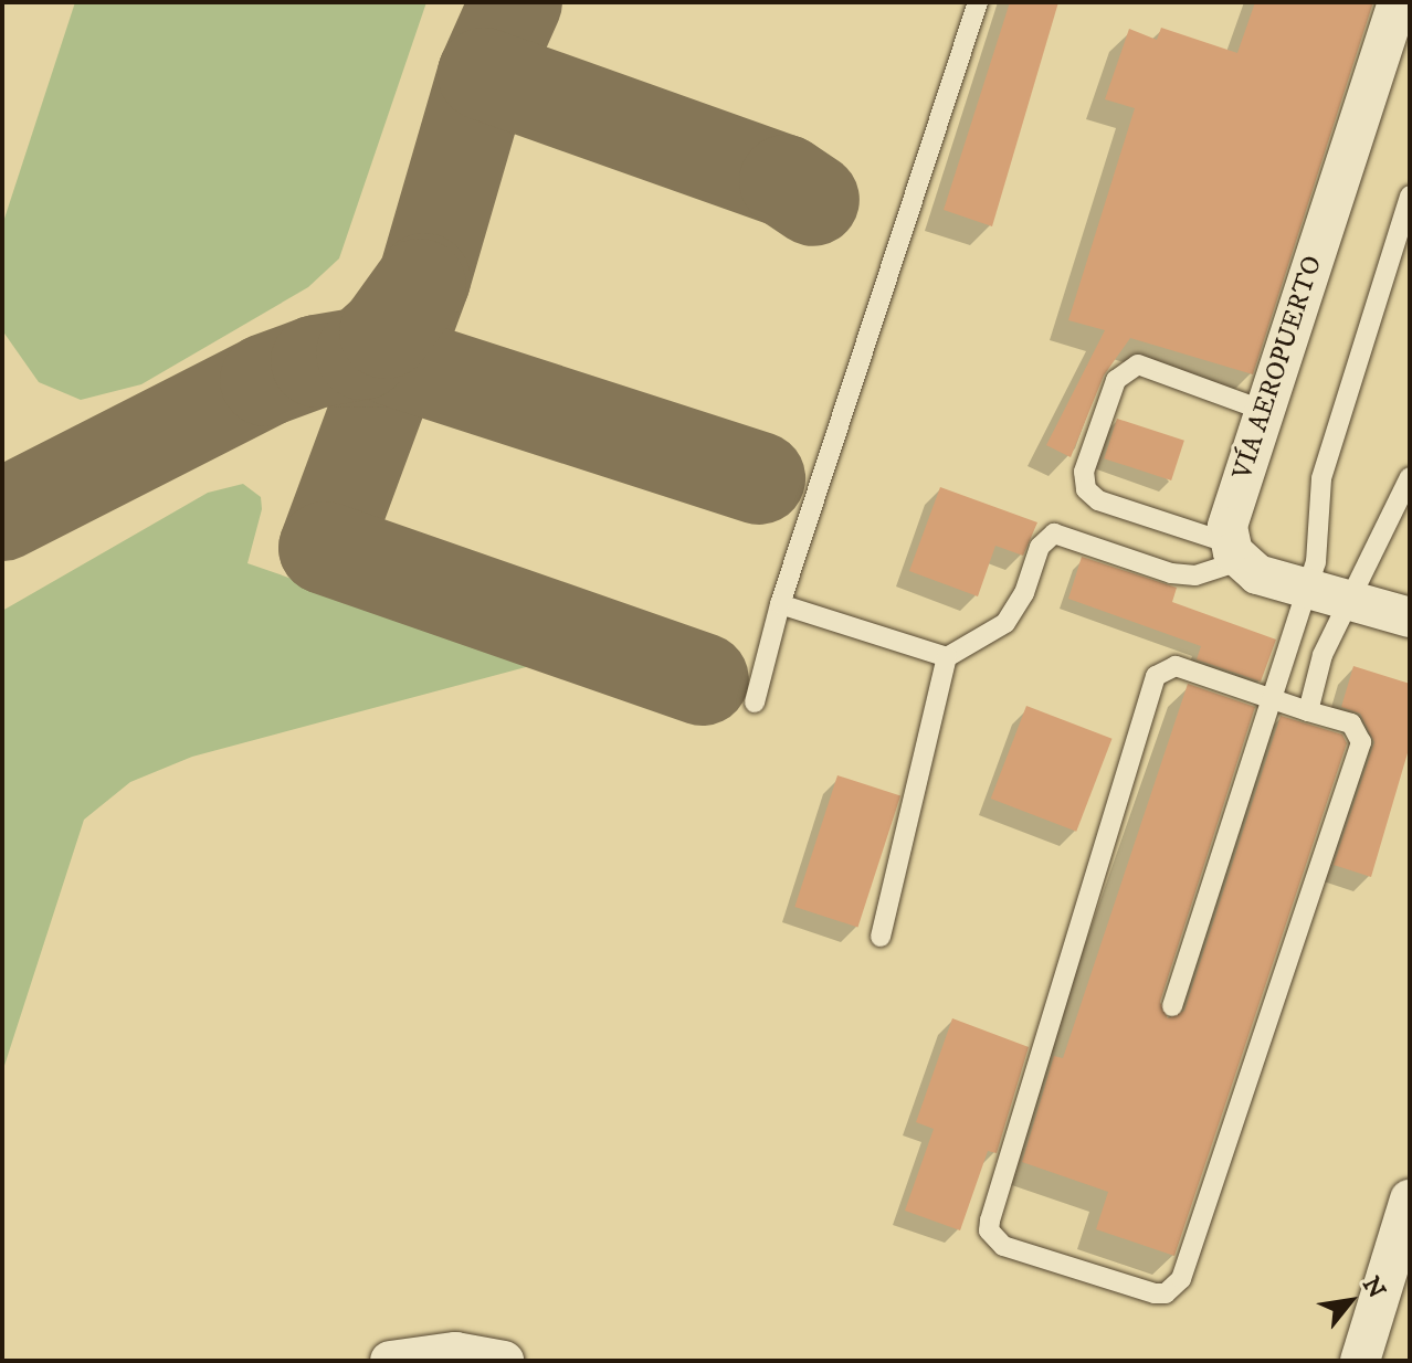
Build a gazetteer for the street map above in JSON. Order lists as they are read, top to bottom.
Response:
{
  "streets": {
    "street": ["VÍA AEROPUERTO"]
  },
  "north": "top right"
}
